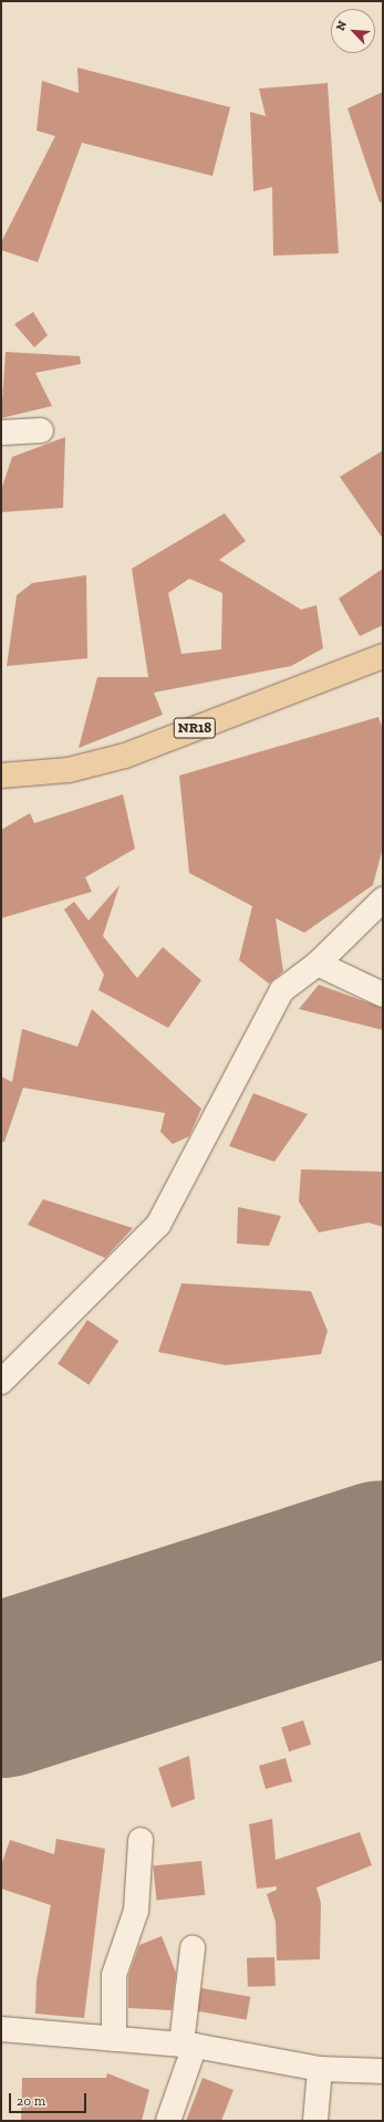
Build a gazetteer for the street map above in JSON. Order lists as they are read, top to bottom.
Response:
{
  "streets": {
    "main road": ["NR18"]
  },
  "scale_bar": "20 m",
  "north": "top left"
}
